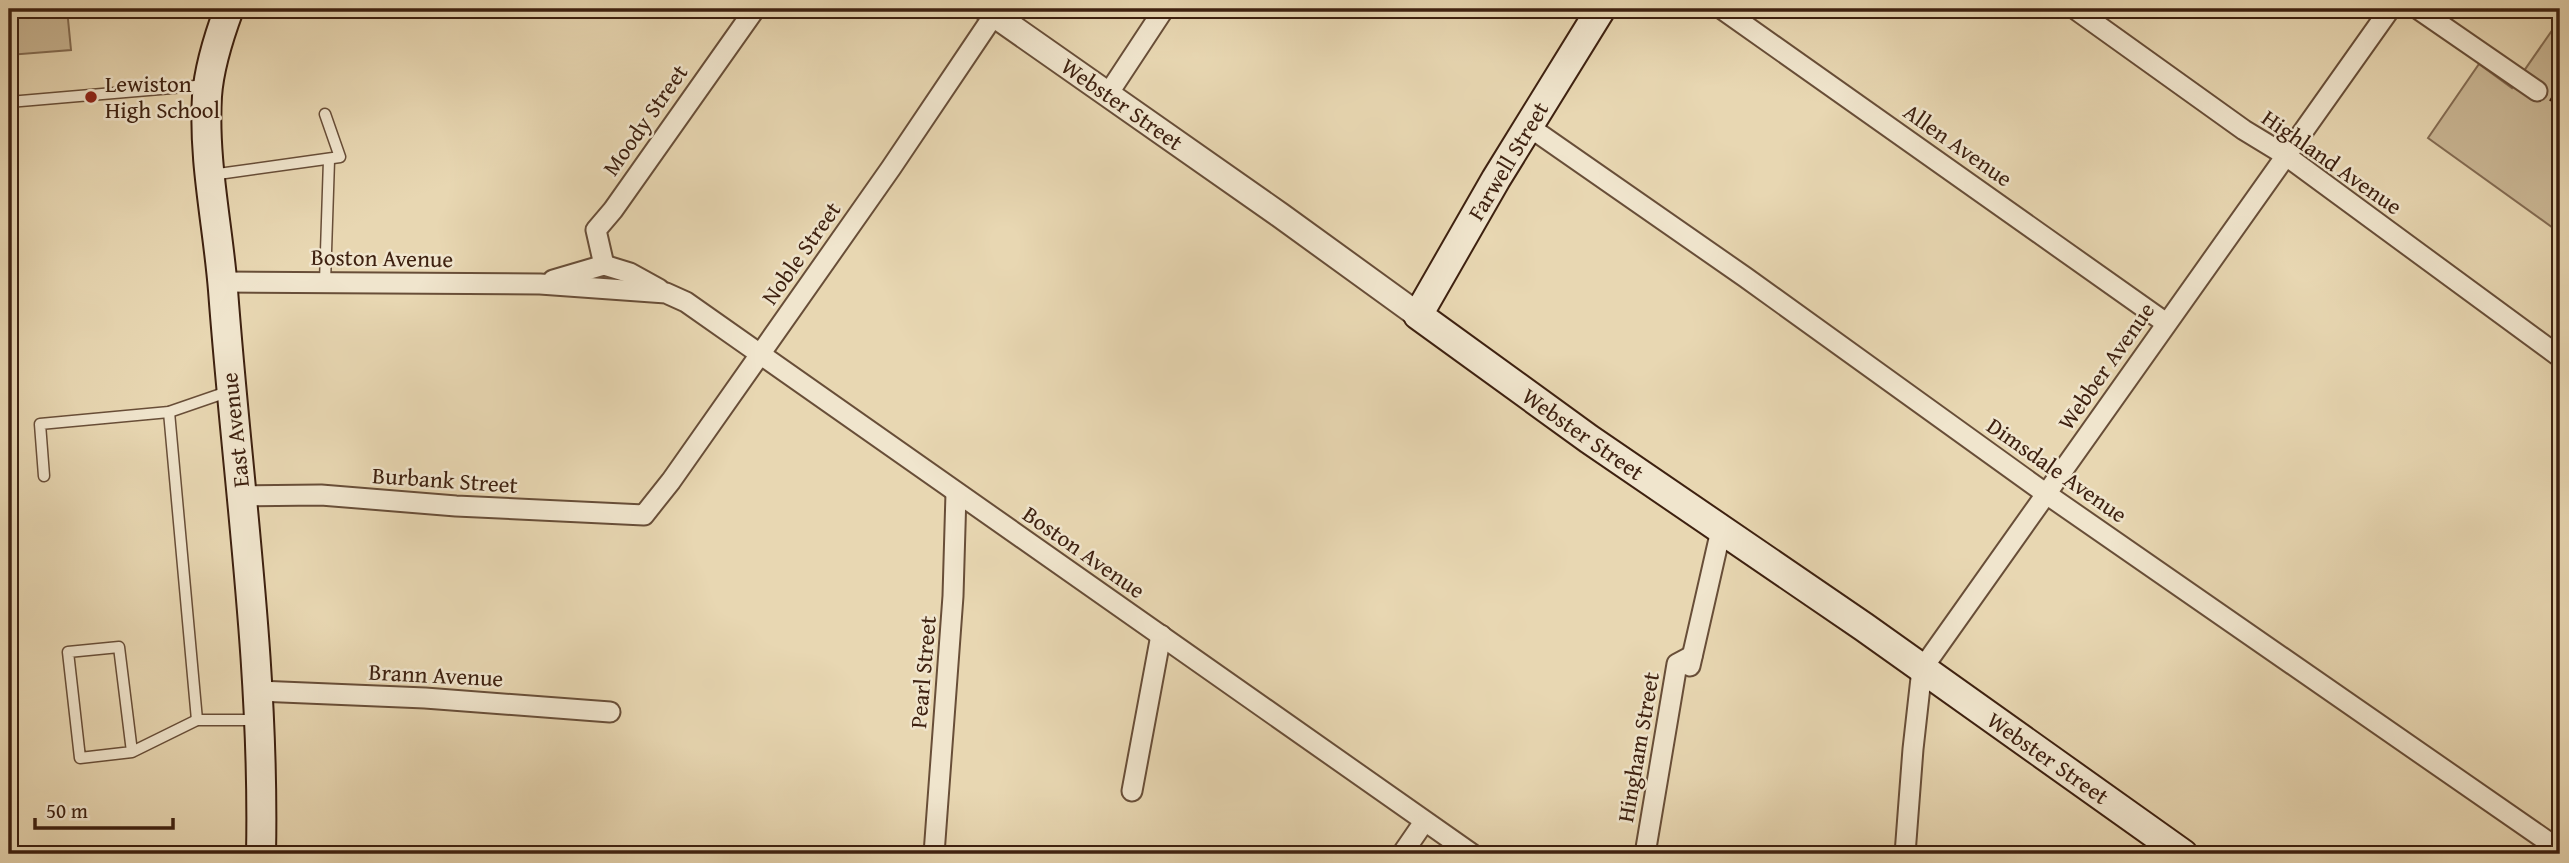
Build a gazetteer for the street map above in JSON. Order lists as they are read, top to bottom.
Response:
{
  "streets": {
    "main road": ["Webster Street", "Farwell Street", "East Avenue"],
    "street": [
      "Moody Street",
      "Allen Avenue",
      "Highland Avenue",
      "Noble Street",
      "Boston Avenue",
      "Webber Avenue",
      "Dimsdale Avenue",
      "Burbank Street",
      "Pearl Street",
      "Brann Avenue",
      "Hingham Street"
    ]
  },
  "crossings": [
    ["Webster Street", "Farwell Street"],
    ["Webster Street", "Noble Street"],
    ["Webster Street", "Webber Avenue"],
    ["Moody Street", "Boston Avenue"],
    ["Allen Avenue", "Webber Avenue"],
    ["Farwell Street", "Dimsdale Avenue"],
    ["Highland Avenue", "Webber Avenue"],
    ["Noble Street", "Boston Avenue"],
    ["Noble Street", "Burbank Street"],
    ["Boston Avenue", "East Avenue"],
    ["Boston Avenue", "Pearl Street"],
    ["Webber Avenue", "Dimsdale Avenue"],
    ["East Avenue", "Burbank Street"],
    ["East Avenue", "Brann Avenue"]
  ],
  "places": ["Lewiston High School"],
  "scale_bar": "50 m"
}
